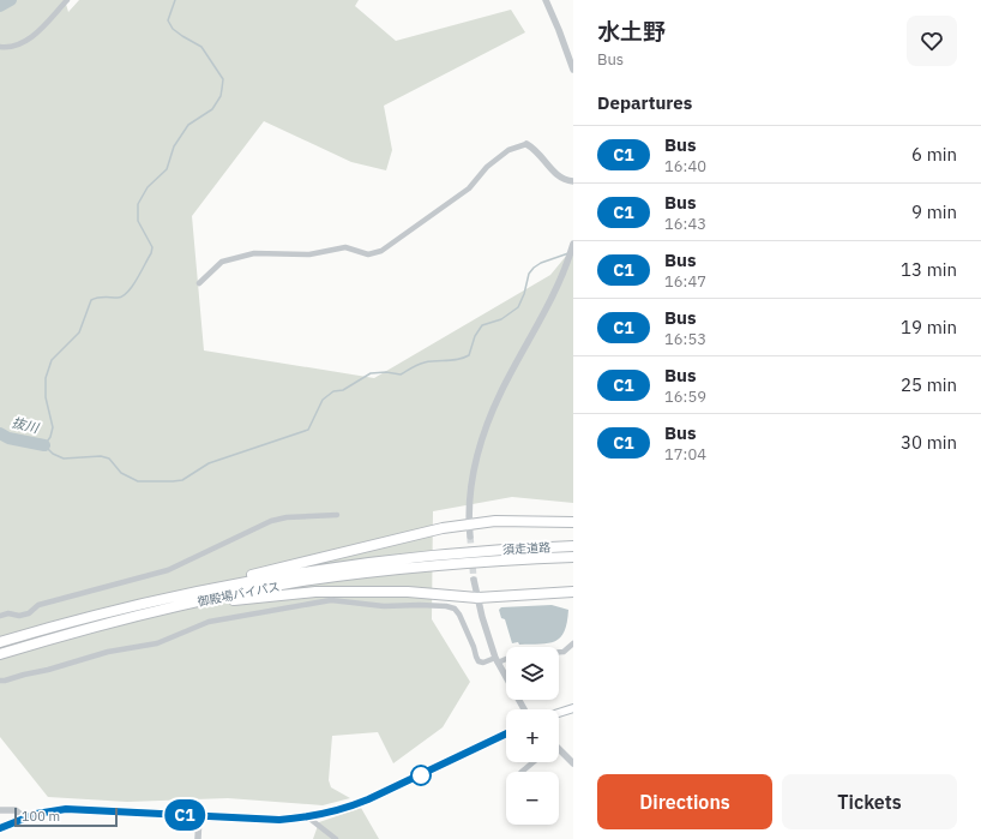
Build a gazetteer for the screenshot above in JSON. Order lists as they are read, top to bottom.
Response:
{
  "streets": {
    "highway": ["須走道路", "御殿場バイパス"]
  },
  "crossings": [
    ["須走道路", "御殿場バイパス"]
  ],
  "water": ["抜川"],
  "lines": ["bus line C1"],
  "scale_bar": "100 m",
  "page": {
    "on_map": "C1",
    "heading": [
      ["水土野", "Bus"],
      "Departures"
    ],
    "list": [
      {
        "mark": "C1",
        "name": "Bus",
        "note": "16:40",
        "value": "6 min"
      },
      {
        "mark": "C1",
        "name": "Bus",
        "note": "16:43",
        "value": "9 min"
      },
      {
        "mark": "C1",
        "name": "Bus",
        "note": "16:47",
        "value": "13 min"
      },
      {
        "mark": "C1",
        "name": "Bus",
        "note": "16:53",
        "value": "19 min"
      },
      {
        "mark": "C1",
        "name": "Bus",
        "note": "16:59",
        "value": "25 min"
      },
      {
        "mark": "C1",
        "name": "Bus",
        "note": "17:04",
        "value": "30 min"
      }
    ],
    "map_buttons": ["+", "−"],
    "buttons": ["Directions", "Tickets"],
    "scale": "100 m"
  }
}
